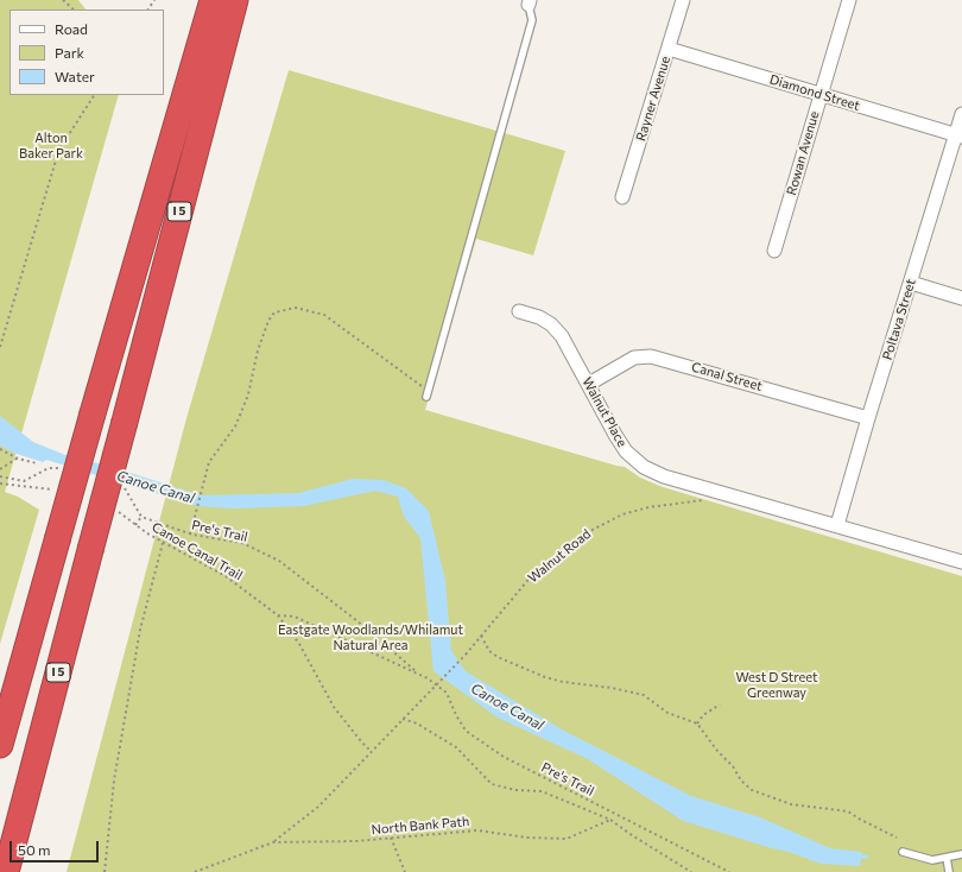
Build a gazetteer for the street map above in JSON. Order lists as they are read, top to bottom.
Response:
{
  "streets": {
    "highway": ["I 5"],
    "street": [
      "Diamond Street",
      "Rayner Avenue",
      "Rowan Avenue",
      "Poltava Street",
      "Canal Street",
      "Walnut Place"
    ],
    "path": [
      "Pre's Trail",
      "Canoe Canal Trail",
      "Walnut Road",
      "North Bank Path"
    ]
  },
  "crossings": [
    ["Diamond Street", "Rayner Avenue"],
    ["Diamond Street", "Rowan Avenue"],
    ["Diamond Street", "Poltava Street"],
    ["Poltava Street", "Canal Street"],
    ["Canal Street", "Walnut Place"],
    ["Walnut Place", "Walnut Road"],
    ["Canoe Canal Trail", "Walnut Road"],
    ["Walnut Road", "North Bank Path"]
  ],
  "water": ["Canoe Canal"],
  "parks": ["Alton Baker Park", "Eastgate Woodlands/Whilamut Natural Area", "West D Street Greenway"],
  "legend": ["Road", "Park", "Water"],
  "scale_bar": "50 m"
}
